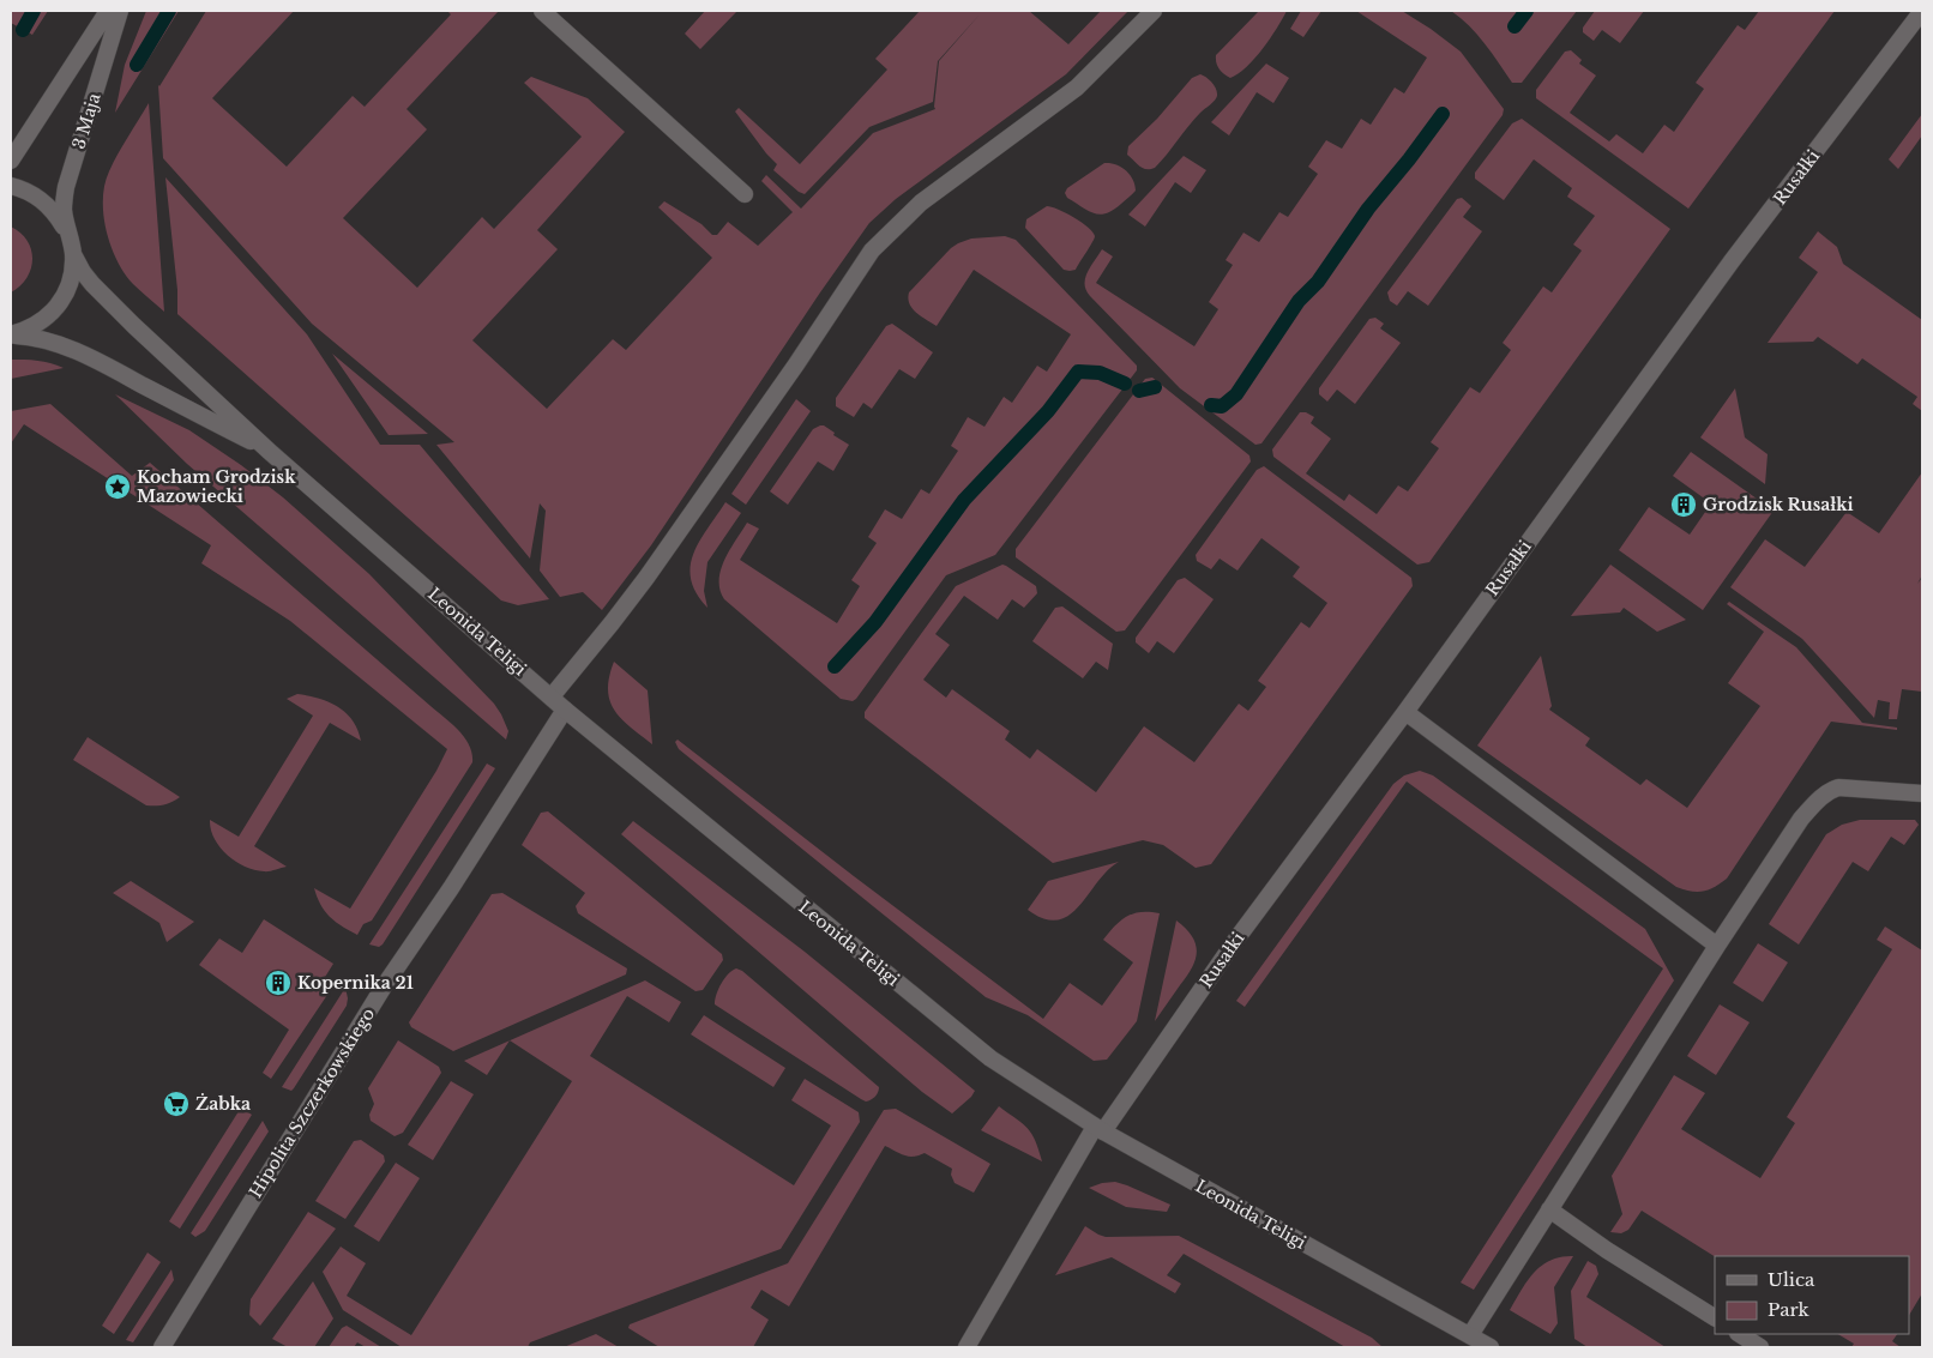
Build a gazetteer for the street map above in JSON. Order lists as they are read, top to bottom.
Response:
{
  "streets": {
    "street": [
      "3 Maja",
      "Rusałki",
      "Leonida Teligi",
      "Hipolita Szczerkowskiego"
    ]
  },
  "crossings": [
    ["3 Maja", "Leonida Teligi"],
    ["Rusałki", "Leonida Teligi"],
    ["Leonida Teligi", "Hipolita Szczerkowskiego"]
  ],
  "places": {
    "place": ["Kocham Grodzisk Mazowiecki"],
    "building": ["Grodzisk Rusałki", "Kopernika 21"],
    "supermarket": ["Żabka"]
  },
  "legend": ["Ulica", "Park"]
}
